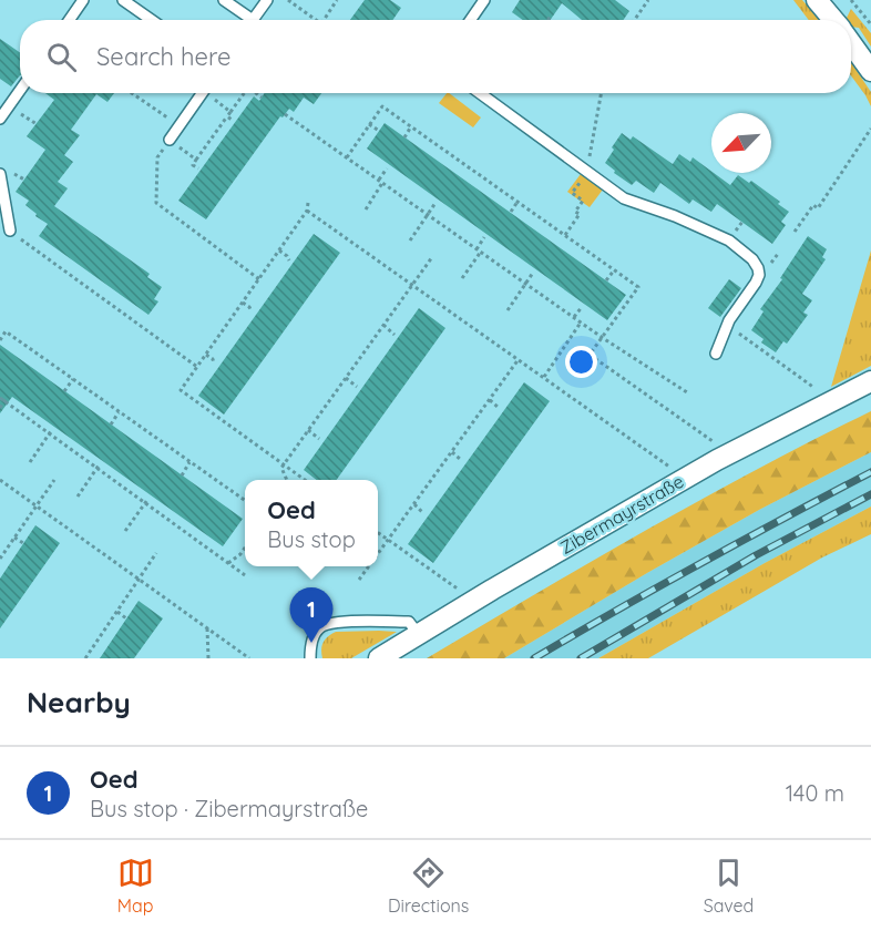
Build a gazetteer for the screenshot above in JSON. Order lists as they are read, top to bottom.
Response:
{
  "streets": {
    "street": ["Zibermayrstraße"]
  },
  "north": "bottom left",
  "page": {
    "search": "Search here",
    "popup": ["Oed", "Bus stop"],
    "pins": "1",
    "heading": "Nearby",
    "list": [
      {
        "mark": "1",
        "name": "Oed",
        "note": "Bus stop · Zibermayrstraße",
        "value": "140 m"
      }
    ],
    "nav": ["Map", "Directions", "Saved"]
  }
}
